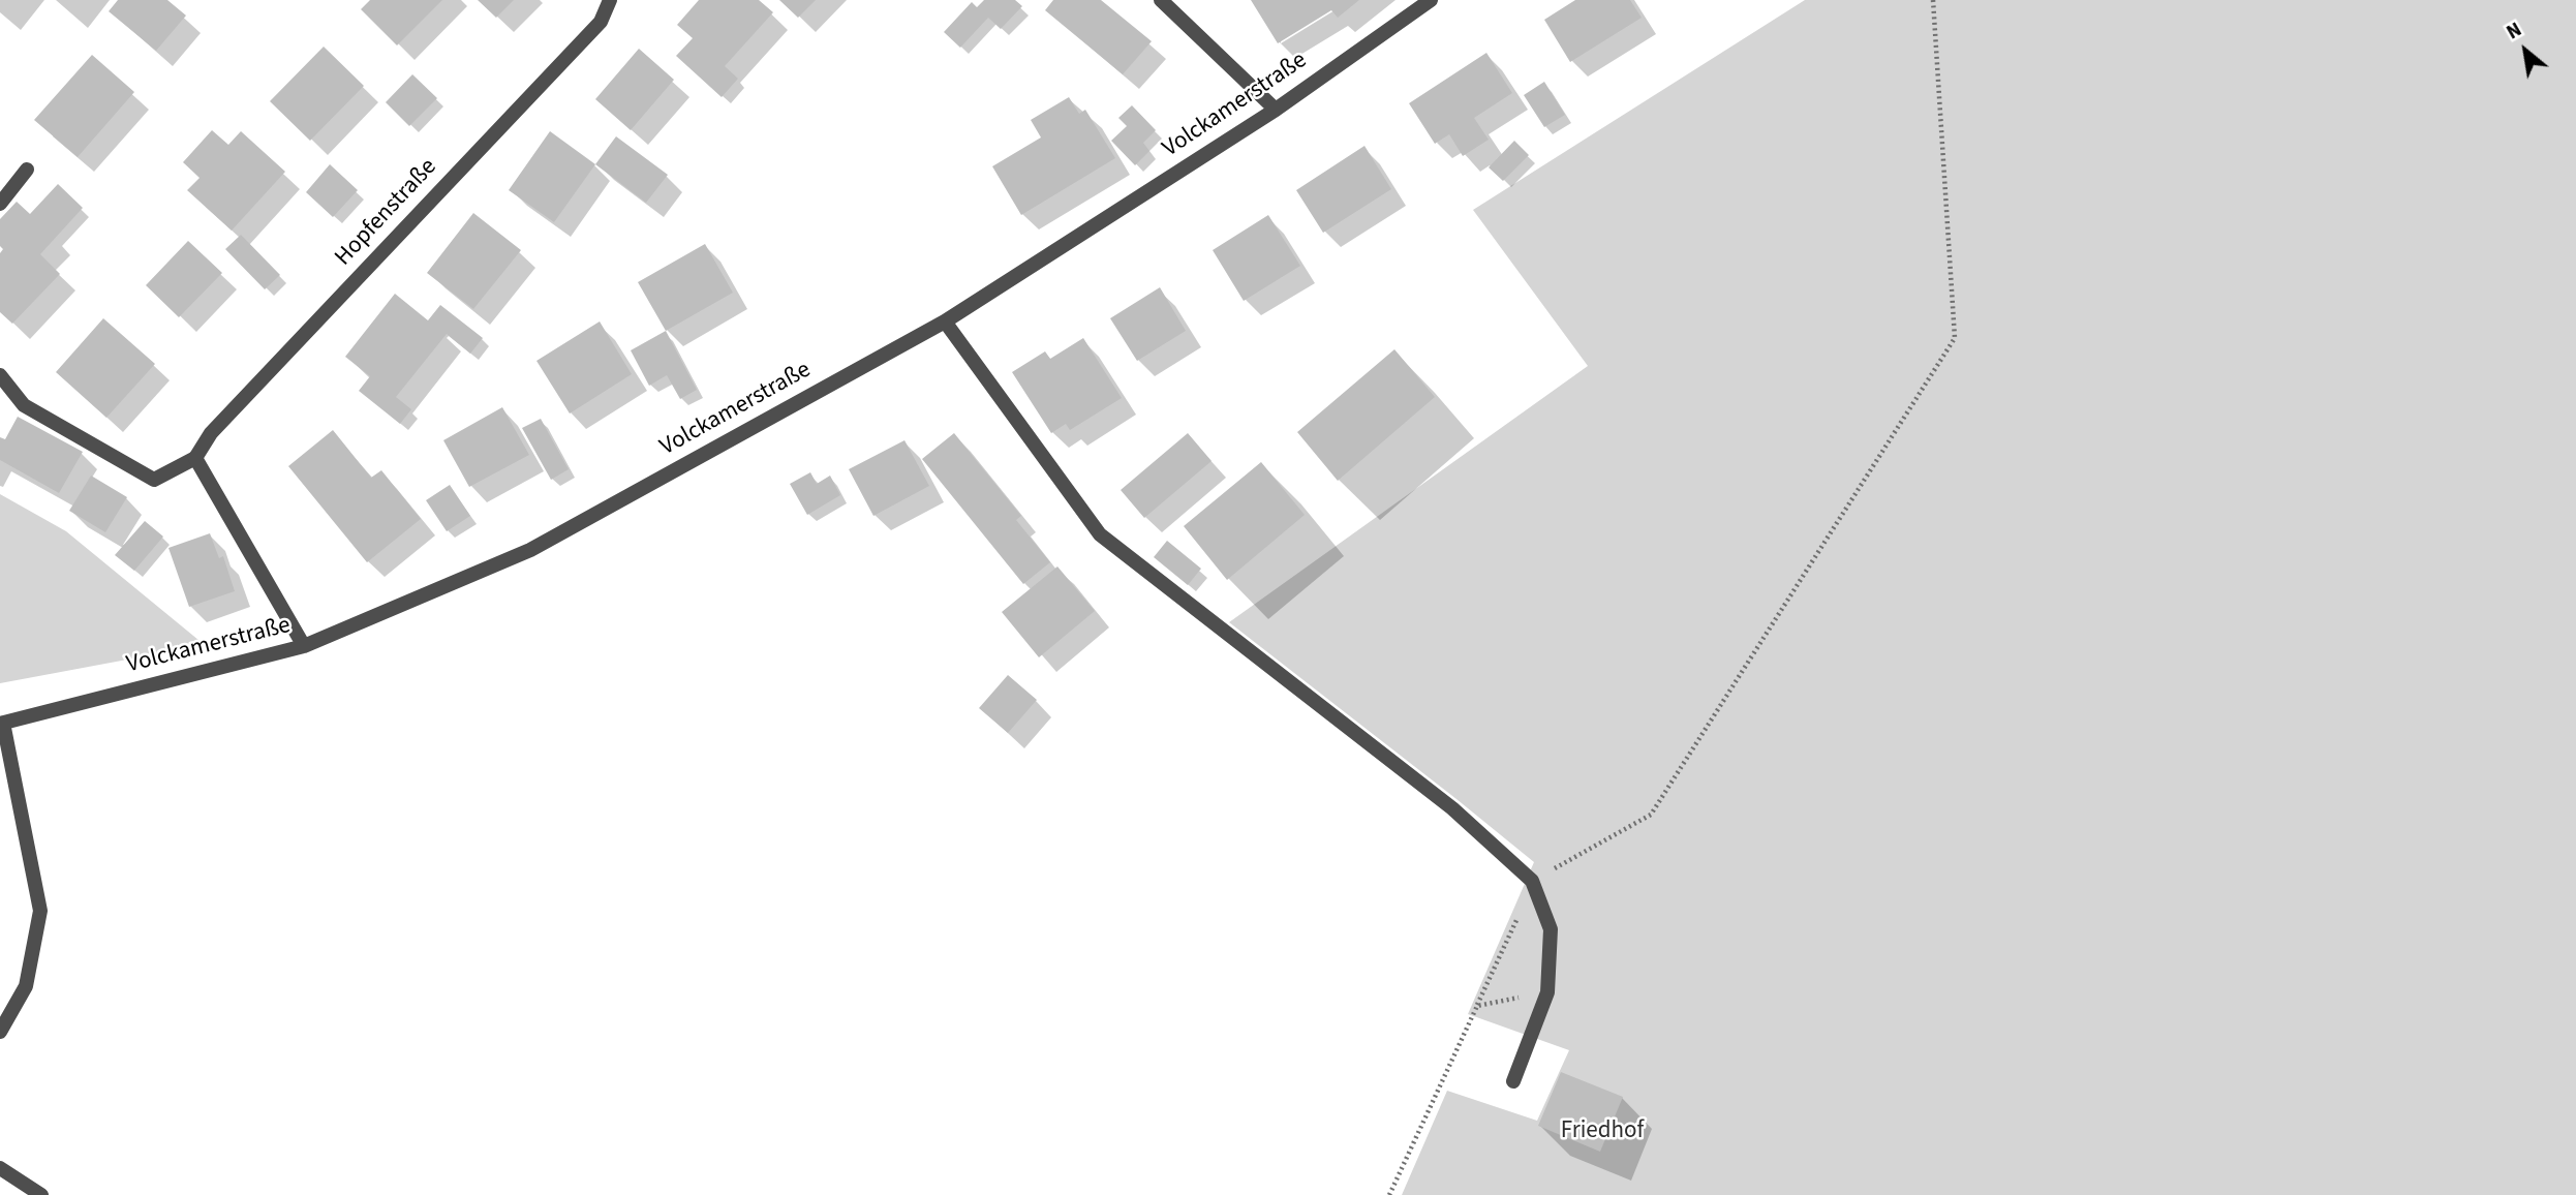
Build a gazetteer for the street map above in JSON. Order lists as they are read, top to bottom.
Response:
{
  "streets": {
    "street": ["Volckamerstraße", "Hopfenstraße"]
  },
  "parks": ["Friedhof"],
  "north": "top left"
}
